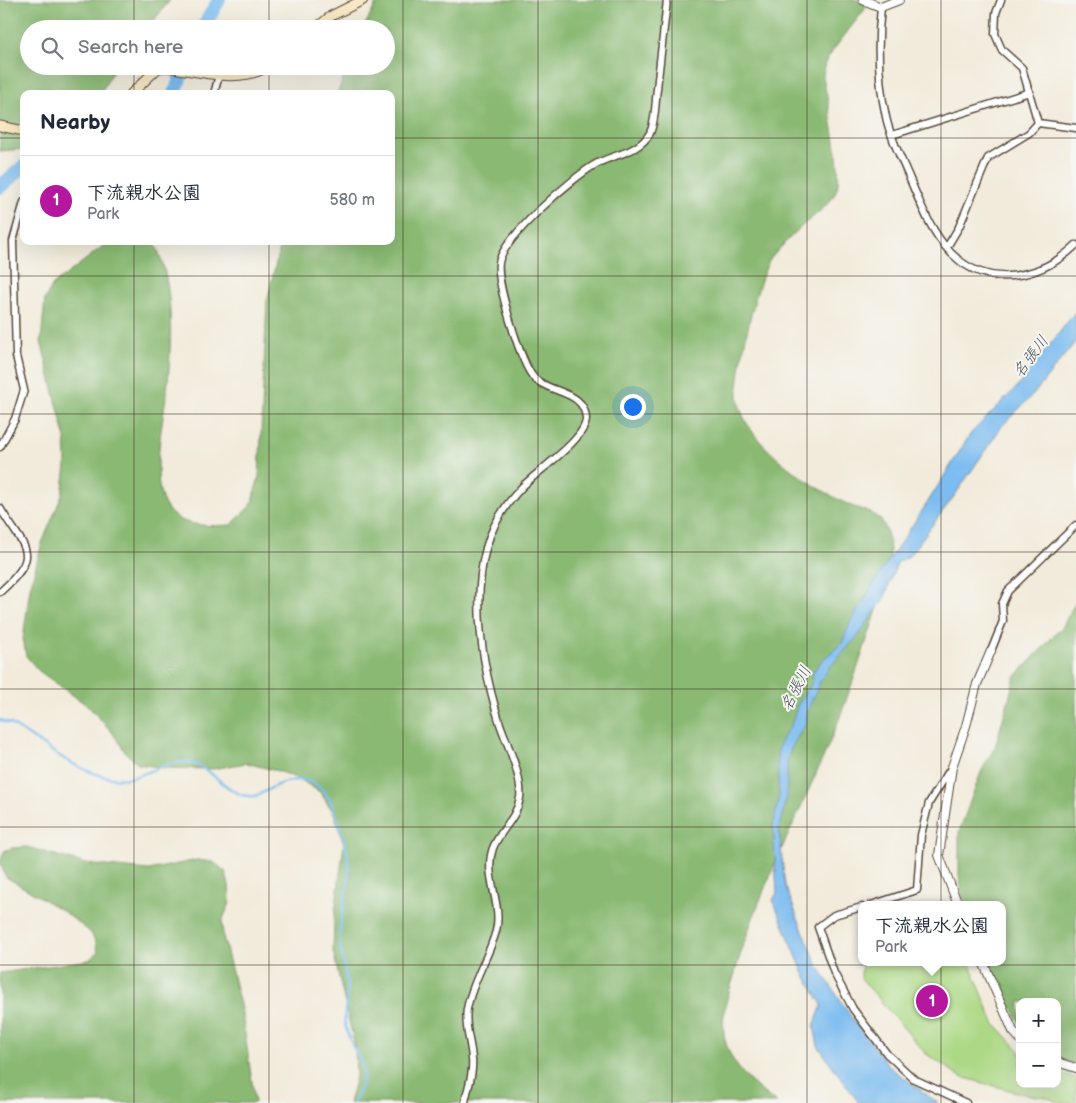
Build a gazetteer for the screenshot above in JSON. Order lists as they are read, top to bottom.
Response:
{
  "water": ["名張川"],
  "page": {
    "search": "Search here",
    "heading": "Nearby",
    "list": [
      {
        "mark": "1",
        "name": "下流親水公園",
        "note": "Park",
        "value": "580 m"
      }
    ],
    "popup": ["下流親水公園", "Park"],
    "pins": "1",
    "map_buttons": ["+", "−"]
  }
}
